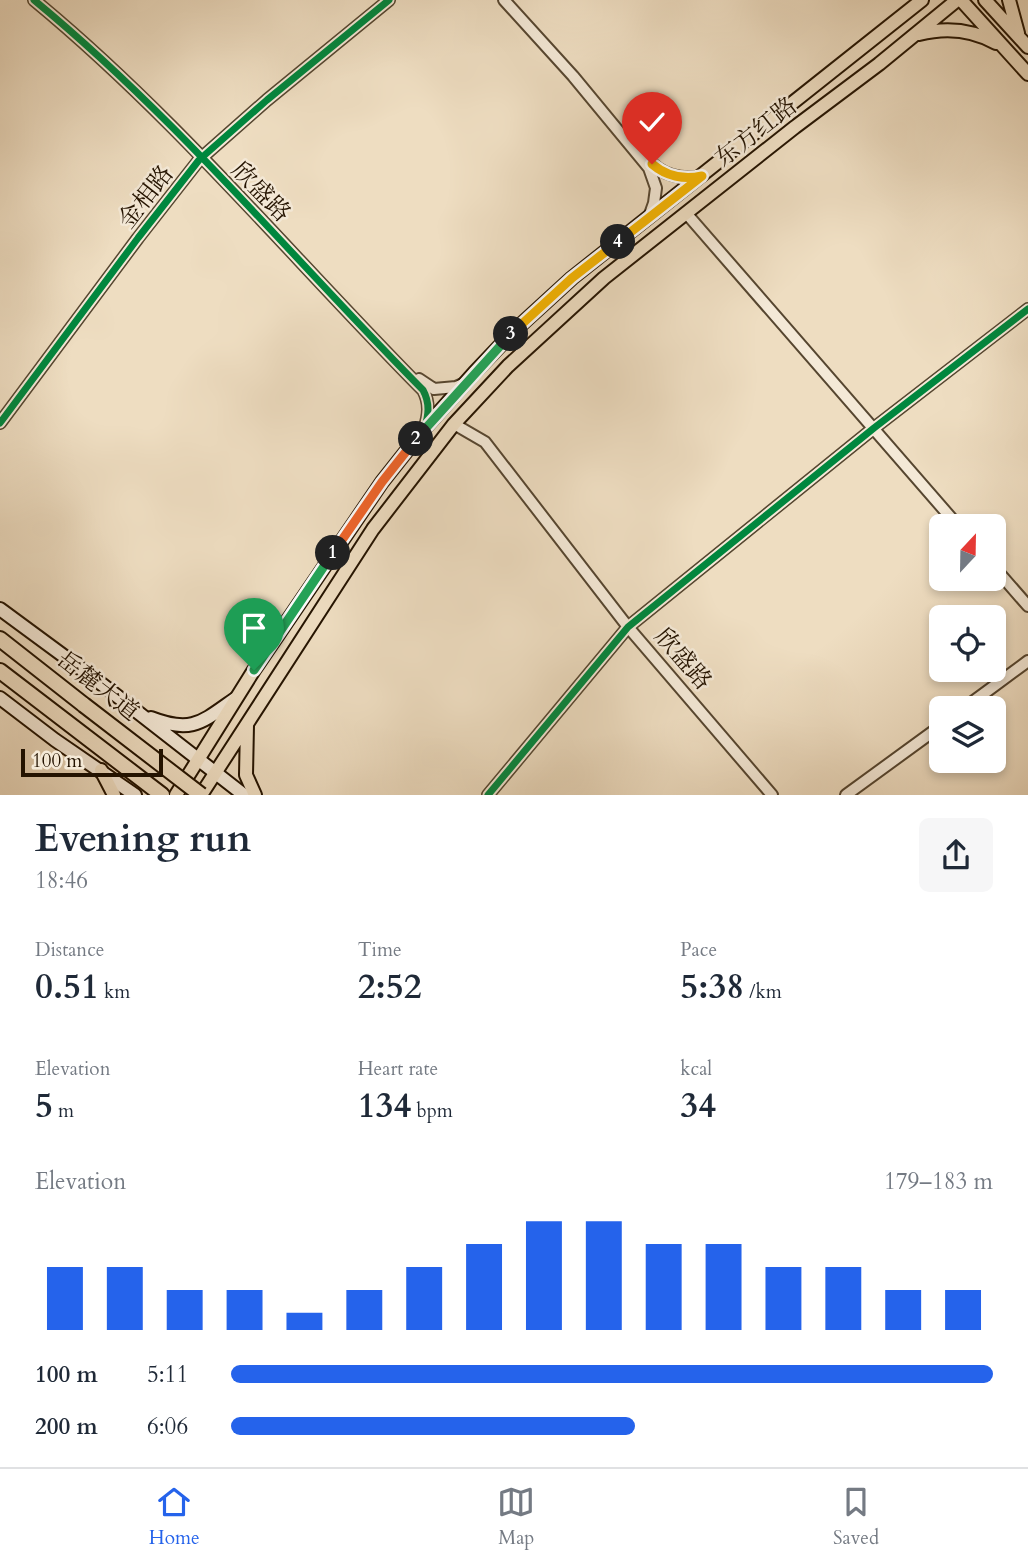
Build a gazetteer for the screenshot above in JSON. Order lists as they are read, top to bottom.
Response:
{
  "streets": {
    "highway": ["岳麓大道"],
    "main road": ["东方红路"],
    "street": ["欣盛路", "金相路"]
  },
  "crossings": [
    ["东方红路", "欣盛路"],
    ["东方红路", "岳麓大道"],
    ["欣盛路", "金相路"]
  ],
  "scale_bar": "100 m",
  "north": "top",
  "page": {
    "pins": [
      "4",
      "3",
      "2",
      "1"
    ],
    "scale": "100 m",
    "heading": ["Evening run", "18:46"],
    "stats": [
      ["Distance", "0.51 km"],
      ["Time", "2:52"],
      ["Pace", "5:38 /km"],
      ["Elevation", "5 m"],
      ["Heart rate", "134 bpm"],
      ["kcal", "34"]
    ],
    "chart": ["Elevation", "179–183 m"],
    "list": [
      {
        "name": "100 m",
        "note": "5:11"
      },
      {
        "name": "200 m",
        "note": "6:06"
      }
    ],
    "tabs": ["Home", "Map", "Saved"]
  }
}
